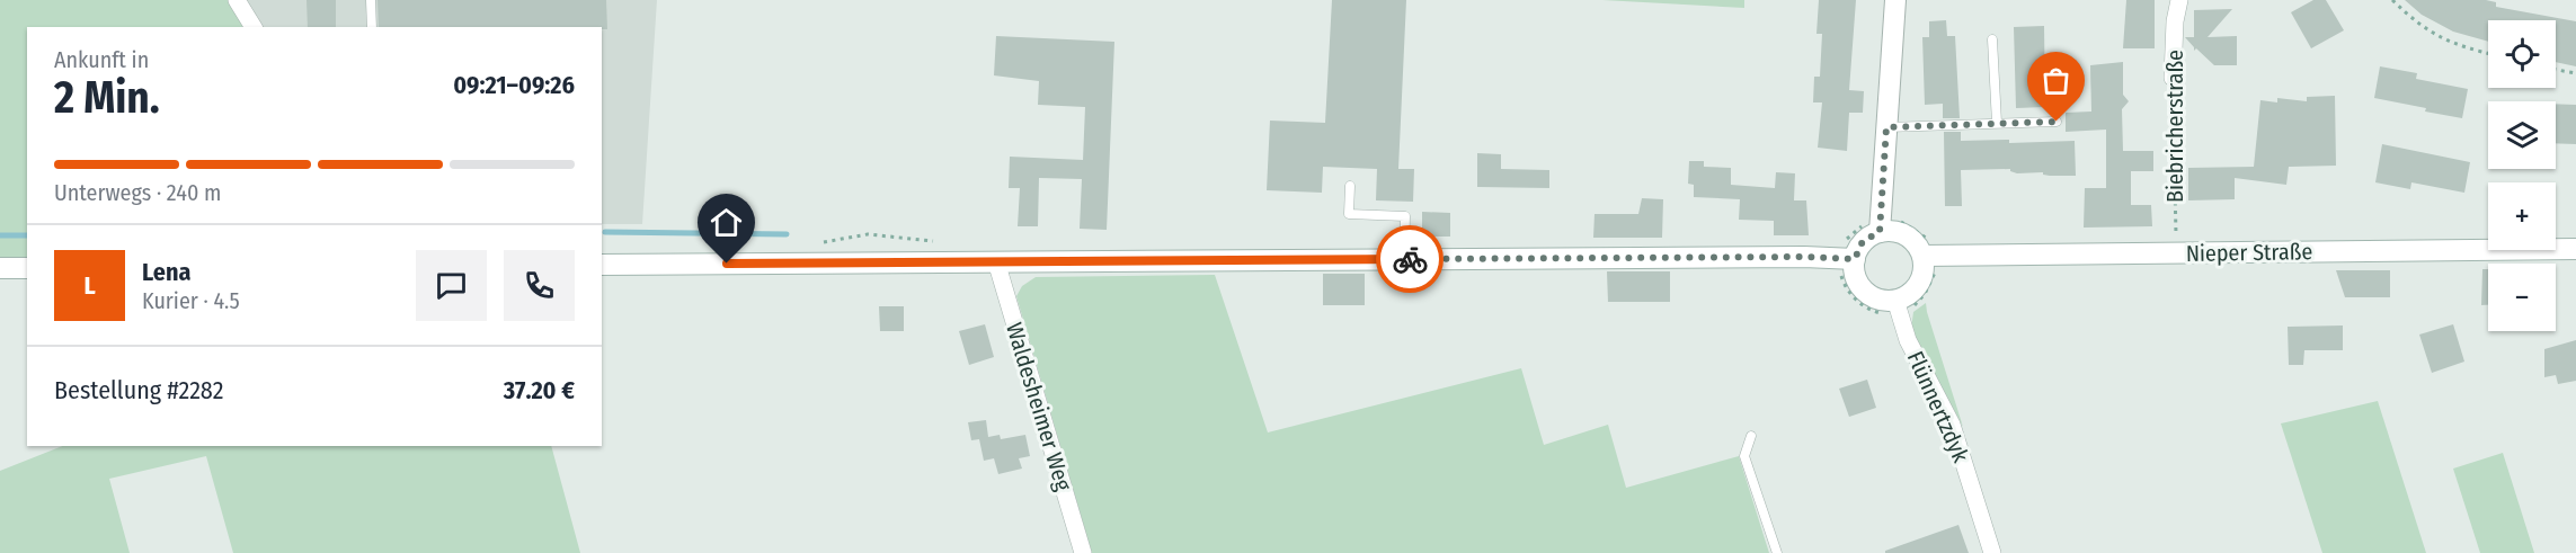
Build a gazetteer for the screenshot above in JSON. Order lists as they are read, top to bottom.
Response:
{
  "streets": {
    "main road": ["Nieper Straße"],
    "street": ["Biebricherstraße", "Waldesheimer Weg", "Flünnertzdyk"]
  },
  "crossings": [
    ["Biebricherstraße", "Nieper Straße"],
    ["Nieper Straße", "Flünnertzdyk"]
  ],
  "page": {
    "map_buttons": ["+", "−"],
    "heading": ["2 Min.", "Ankunft in", "09:21–09:26"],
    "panel": [
      "Lena",
      "Kurier · 4.5",
      "Bestellung #2282",
      "37.20 €"
    ],
    "bar": "Unterwegs · 240 m",
    "round": "L"
  }
}
